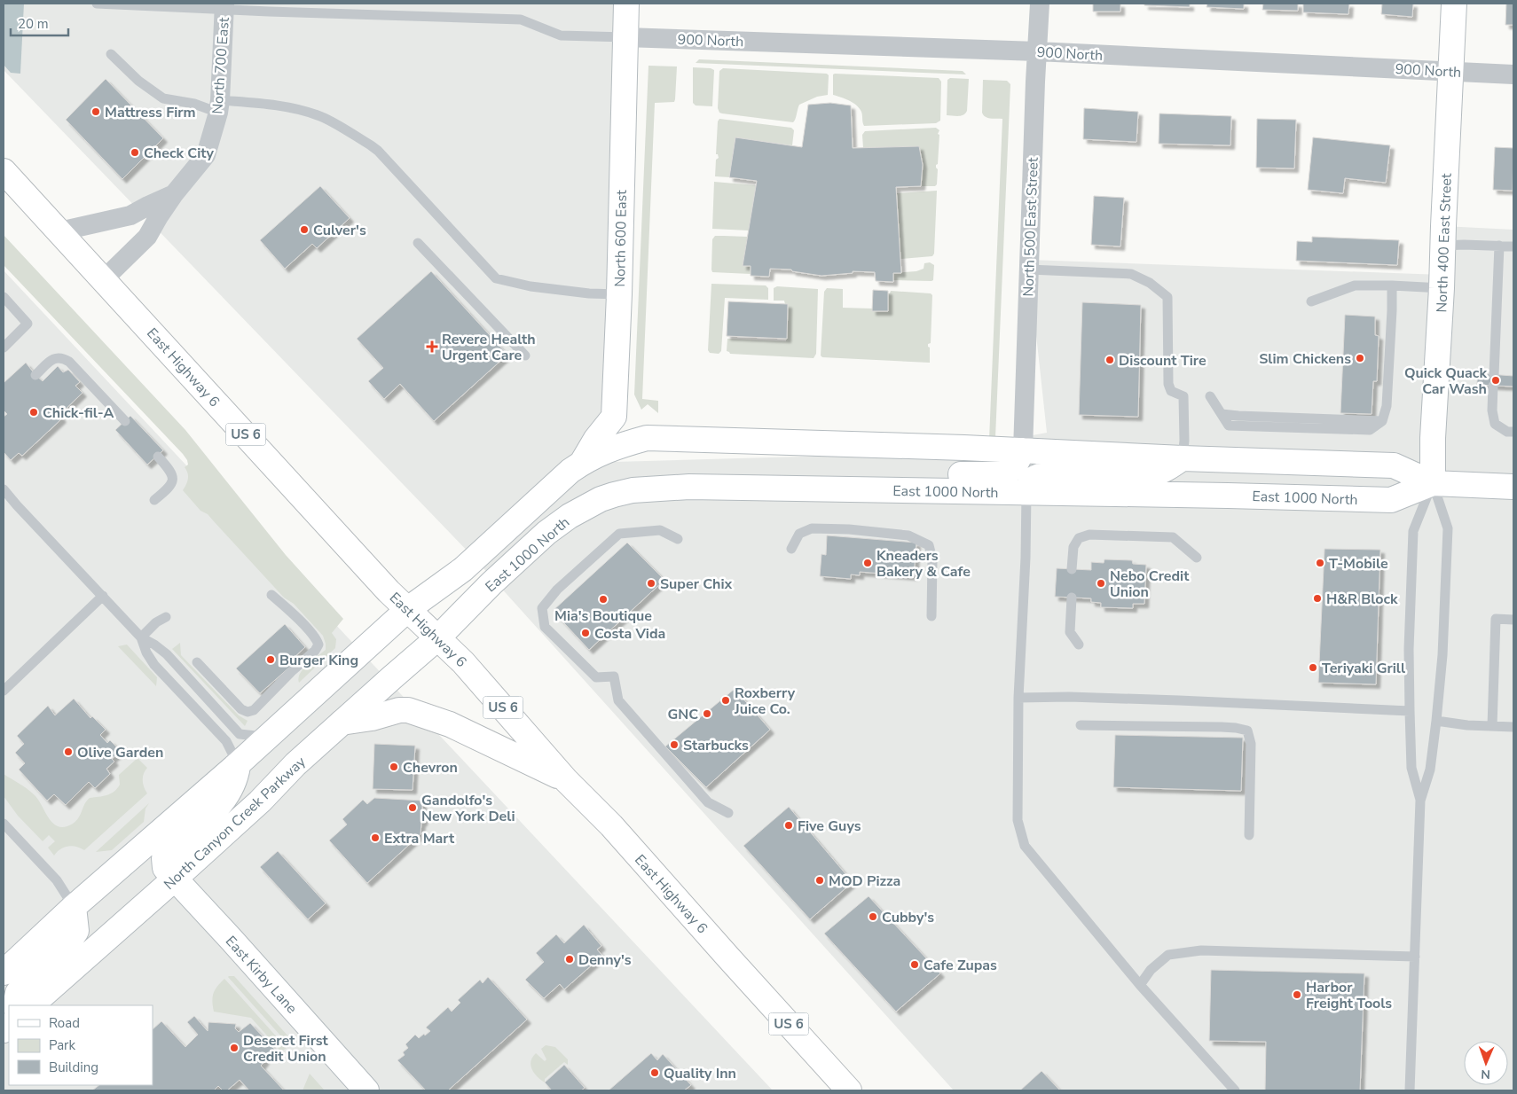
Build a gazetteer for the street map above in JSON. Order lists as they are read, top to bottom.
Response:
{
  "streets": {
    "main road": [
      "North 600 East",
      "North 400 East Street",
      "East Highway 6",
      "US 6",
      "East 1000 North",
      "North Canyon Creek Parkway",
      "East Kirby Lane"
    ],
    "street": ["900 North", "North 700 East", "North 500 East Street"]
  },
  "crossings": [
    ["900 North", "North 500 East Street"],
    ["900 North", "North 600 East"],
    ["900 North", "North 400 East Street"],
    ["North 700 East", "East Highway 6"],
    ["North 400 East Street", "East 1000 North"],
    ["East Highway 6", "East 1000 North"],
    ["East Highway 6", "North Canyon Creek Parkway"],
    ["East 1000 North", "North Canyon Creek Parkway"],
    ["North Canyon Creek Parkway", "East Kirby Lane"]
  ],
  "places": {
    "other": [
      "Mattress Firm",
      "Check City",
      "Culver's",
      "Slim Chickens",
      "Discount Tire",
      "Quick Quack Car Wash",
      "Chick-fil-A",
      "Kneaders Bakery & Cafe",
      "T-Mobile",
      "Super Chix",
      "Nebo Credit Union",
      "H&R Block",
      "Mia's Boutique",
      "Costa Vida",
      "Burger King",
      "Teriyaki Grill",
      "Roxberry Juice Co.",
      "GNC",
      "Starbucks",
      "Olive Garden",
      "Chevron",
      "Gandolfo's New York Deli",
      "Five Guys",
      "Extra Mart",
      "MOD Pizza",
      "Cubby's",
      "Denny's",
      "Cafe Zupas",
      "Harbor Freight Tools",
      "Deseret First Credit Union",
      "Quality Inn"
    ],
    "health": ["Revere Health Urgent Care"]
  },
  "legend": ["Road", "Park", "Building"],
  "scale_bar": "20 m",
  "north": "bottom"
}
